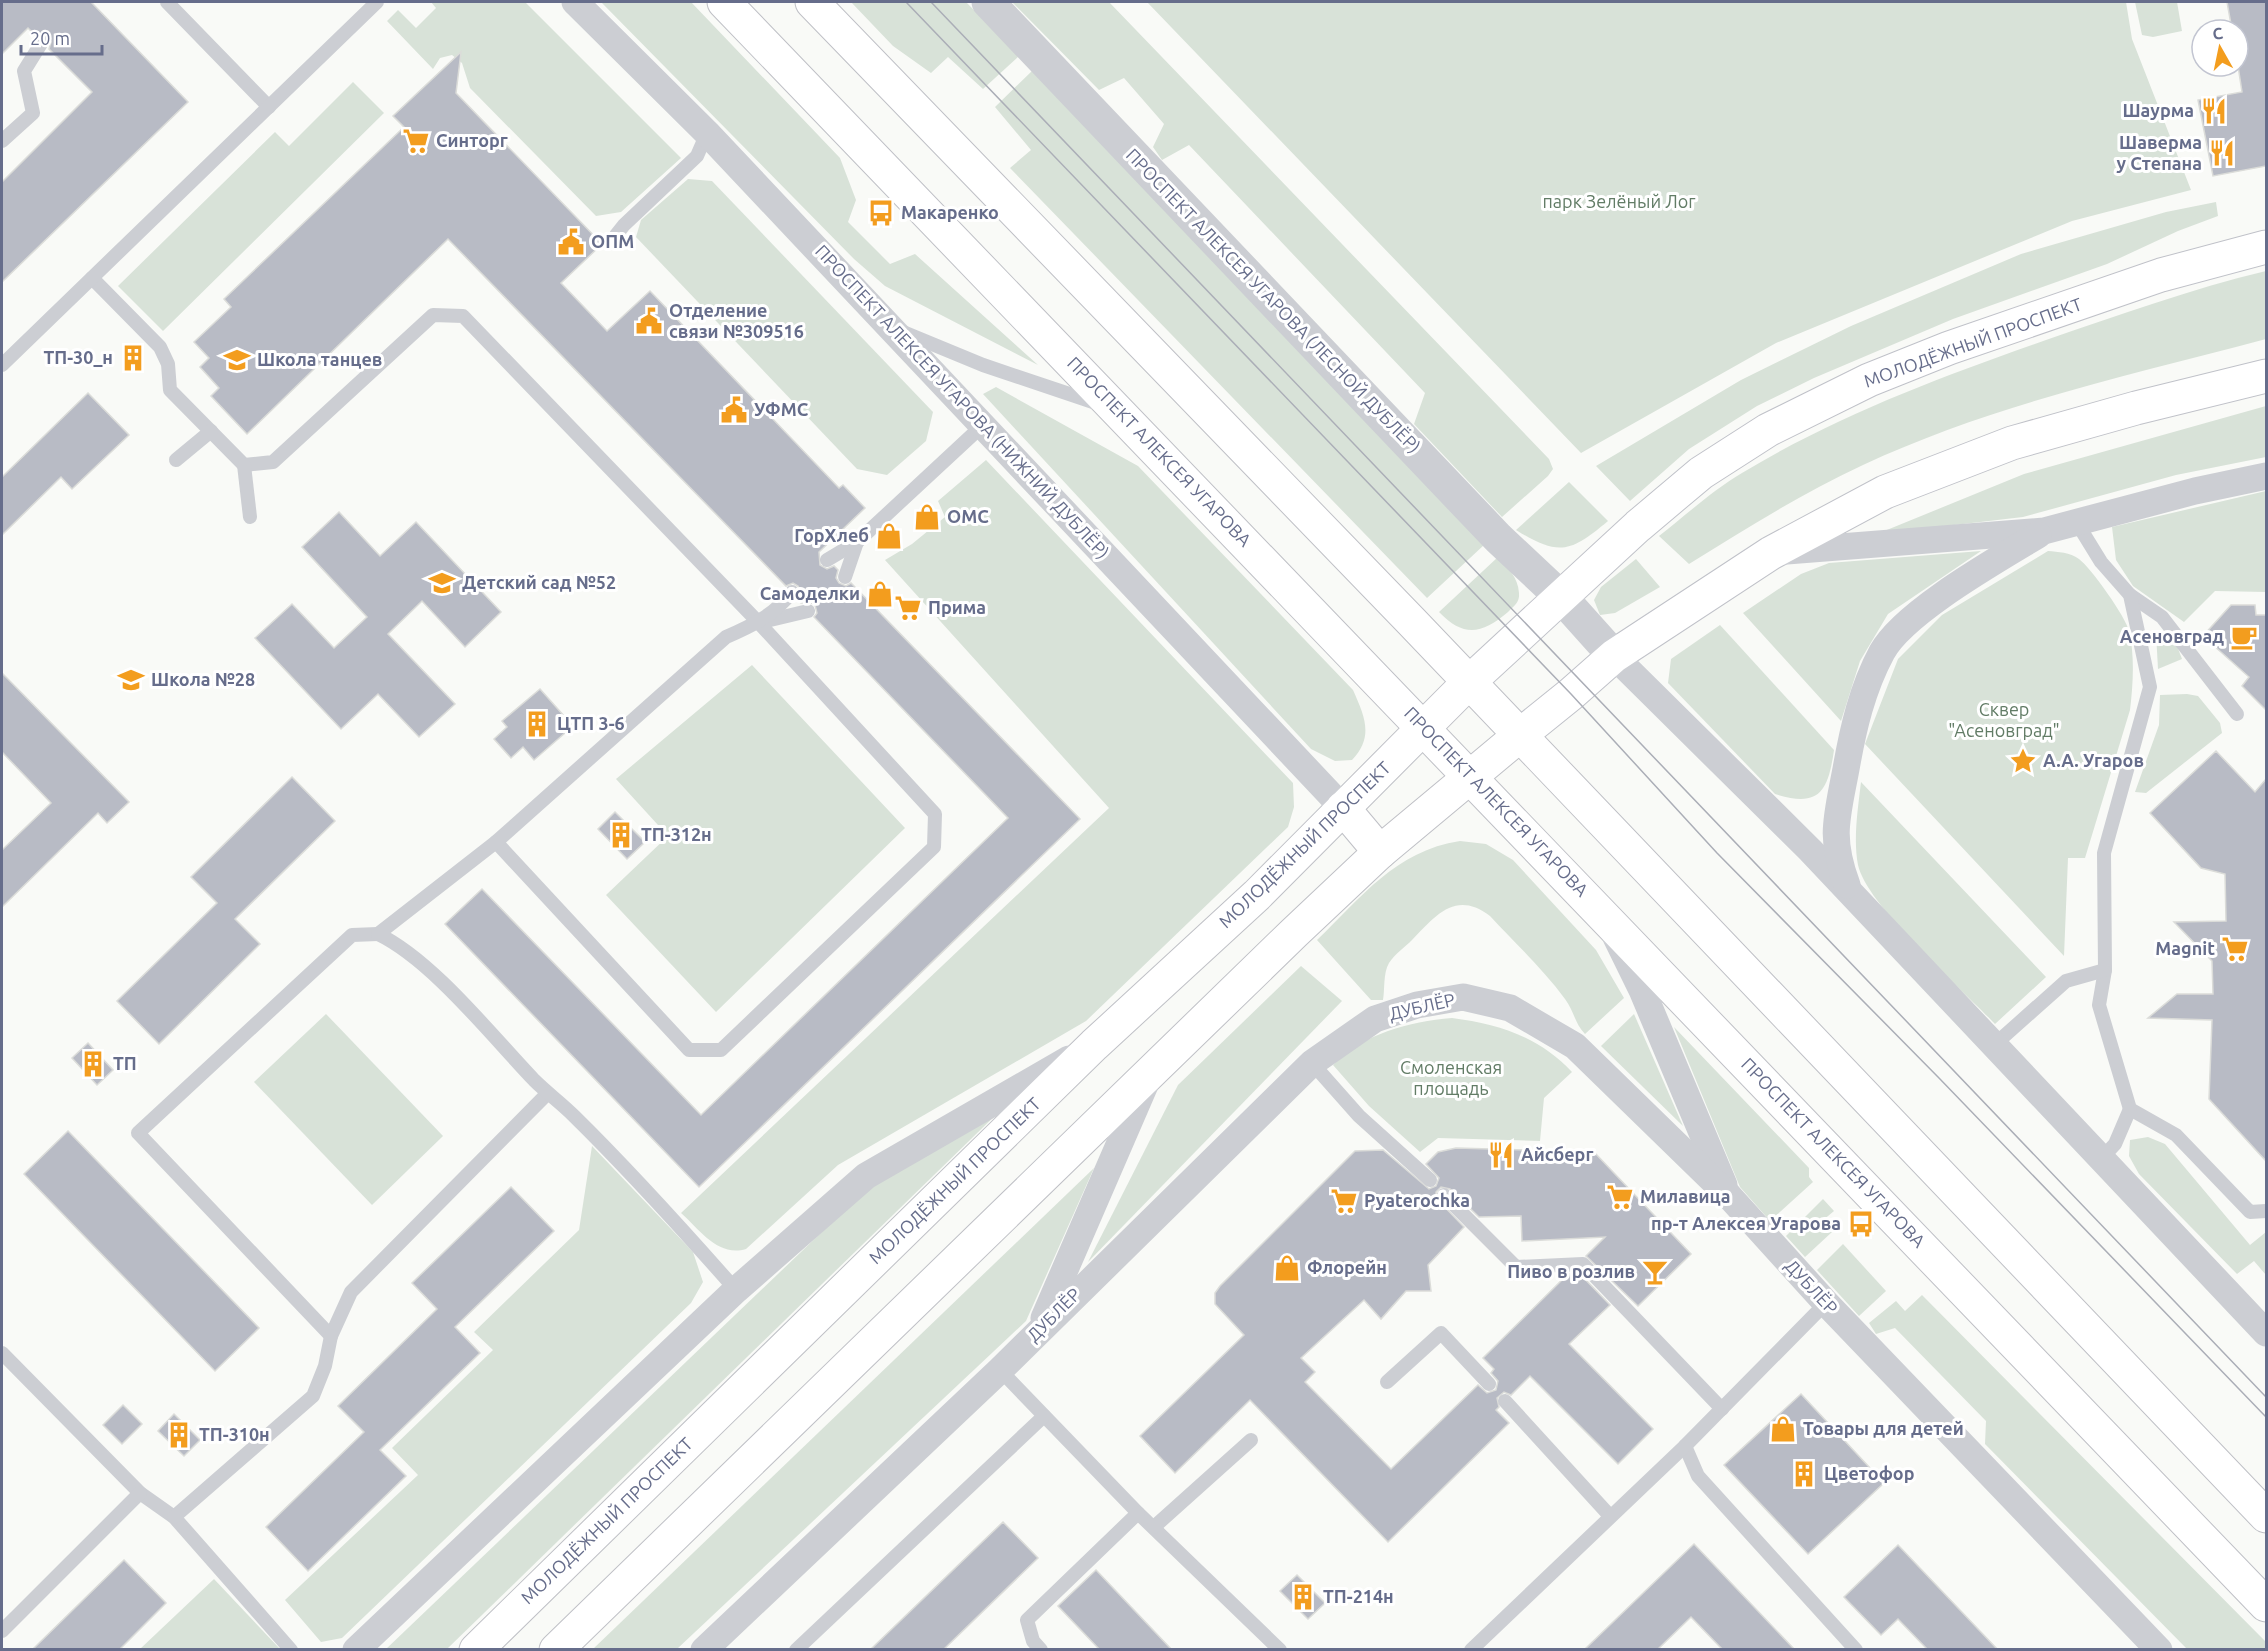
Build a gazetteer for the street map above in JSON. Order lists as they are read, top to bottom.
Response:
{
  "streets": {
    "main road": ["МОЛОДЁЖНЫЙ ПРОСПЕКТ", "ПРОСПЕКТ АЛЕКСЕЯ УГАРОВА"],
    "street": ["ПРОСПЕКТ АЛЕКСЕЯ УГАРОВА (ЛЕСНОЙ ДУБЛЁР)", "ПРОСПЕКТ АЛЕКСЕЯ УГАРОВА (НИЖНИЙ ДУБЛЁР)", "ДУБЛЁР"]
  },
  "crossings": [
    ["ПРОСПЕКТ АЛЕКСЕЯ УГАРОВА (ЛЕСНОЙ ДУБЛЁР)", "МОЛОДЁЖНЫЙ ПРОСПЕКТ"],
    ["МОЛОДЁЖНЫЙ ПРОСПЕКТ", "ПРОСПЕКТ АЛЕКСЕЯ УГАРОВА (НИЖНИЙ ДУБЛЁР)"],
    ["МОЛОДЁЖНЫЙ ПРОСПЕКТ", "ПРОСПЕКТ АЛЕКСЕЯ УГАРОВА"]
  ],
  "parks": ["парк Зелёный Лог", "Сквер \"Асеновград\"", "Смоленская площадь"],
  "places": {
    "restaurant": ["Шаурма", "Шаверма у Степана", "Айсберг"],
    "supermarket": [
      "Синторг",
      "Прима",
      "Magnit",
      "Милавица",
      "Pyaterochka"
    ],
    "bus stop": ["Макаренко", "пр-т Алексея Угарова"],
    "public building": ["ОПМ", "Отделение связи №309516", "УФМС"],
    "building": [
      "ТП-30_н",
      "ЦТП 3-6",
      "ТП-312н",
      "ТП",
      "ТП-310н",
      "Цветофор",
      "ТП-214н"
    ],
    "school or university": ["Школа танцев", "Детский сад №52", "Школа №28"],
    "shop": [
      "ОМС",
      "ГорХлеб",
      "Самоделки",
      "Флорейн",
      "Товары для детей"
    ],
    "cafe": ["Асеновград"],
    "place": ["А.А. Угаров"],
    "bar": ["Пиво в розлив"]
  },
  "scale_bar": "20 m",
  "north": "top"
}
